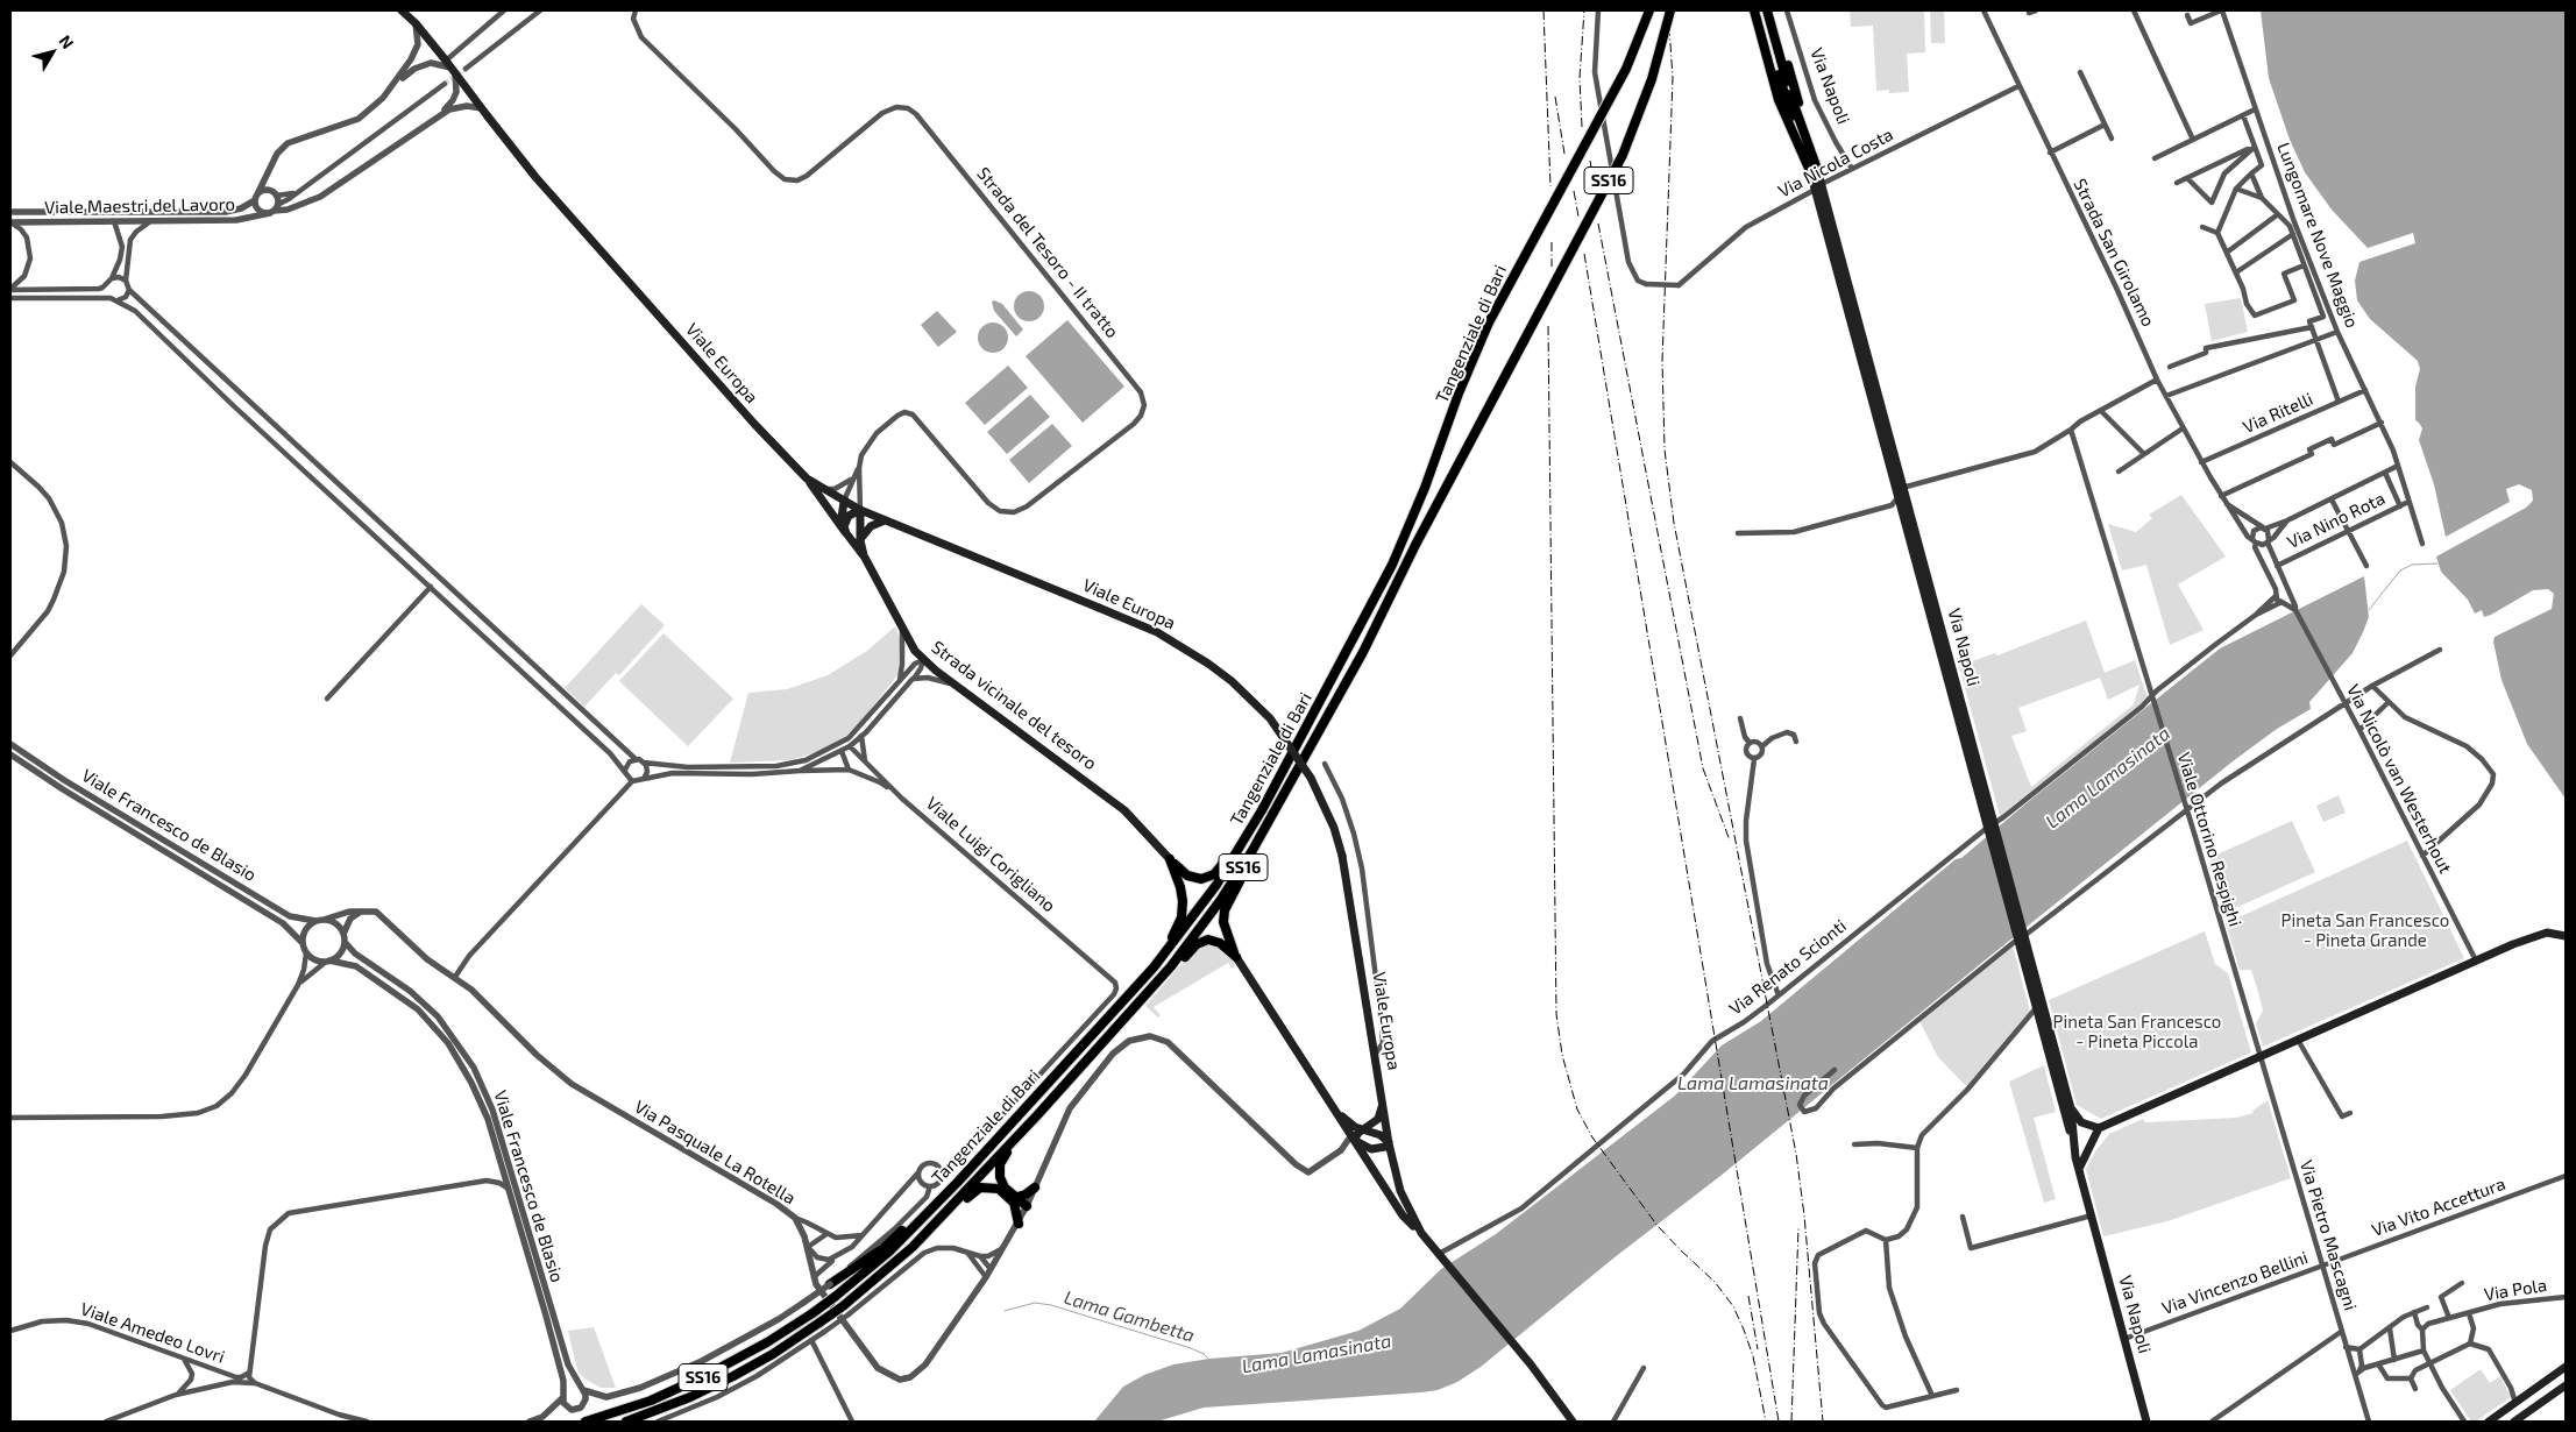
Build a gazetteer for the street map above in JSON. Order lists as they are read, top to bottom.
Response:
{
  "streets": {
    "highway": ["SS16", "Tangenziale di Bari"],
    "main road": ["Via Napoli", "Viale Europa", "Strada vicinale del tesoro"],
    "street": [
      "Via Nicola Costa",
      "Viale Maestri del Lavoro",
      "Lungomare Nove Maggio",
      "Strada del Tesoro - II tratto",
      "Strada San Girolamo",
      "Via Ritelli",
      "Via Nino Rota",
      "Via Nicolò van Westerhout",
      "Viale Francesco de Blasio",
      "Viale Ottorino Respighi",
      "Viale Luigi Corigliano",
      "Via Renato Scionti",
      "Via Pasquale La Rotella",
      "Via Vito Accettura",
      "Via Pietro Mascagni",
      "Via Vincenzo Bellini",
      "Via Pola",
      "Viale Amedeo Lovri"
    ]
  },
  "crossings": [
    ["Via Napoli", "Via Nicola Costa"],
    ["Via Napoli", "Via Renato Scionti"],
    ["Via Napoli", "Via Vincenzo Bellini"],
    ["Via Nicola Costa", "Strada San Girolamo"],
    ["Lungomare Nove Maggio", "Via Ritelli"],
    ["Lungomare Nove Maggio", "Via Nino Rota"],
    ["Strada San Girolamo", "Via Ritelli"],
    ["Strada San Girolamo", "Via Nicolò van Westerhout"],
    ["Viale Europa", "Via Renato Scionti"],
    ["Via Nino Rota", "Via Nicolò van Westerhout"],
    ["Viale Ottorino Respighi", "Via Renato Scionti"],
    ["Viale Ottorino Respighi", "Via Pietro Mascagni"],
    ["Via Vito Accettura", "Via Pietro Mascagni"],
    ["Via Vito Accettura", "Via Vincenzo Bellini"],
    ["Via Pietro Mascagni", "Via Vincenzo Bellini"]
  ],
  "water": ["Lama Lamasinata", "Lama Gambetta"],
  "parks": ["Pineta San Francesco - Pineta Grande", "Pineta San Francesco - Pineta Piccola"],
  "north": "top right"
}
